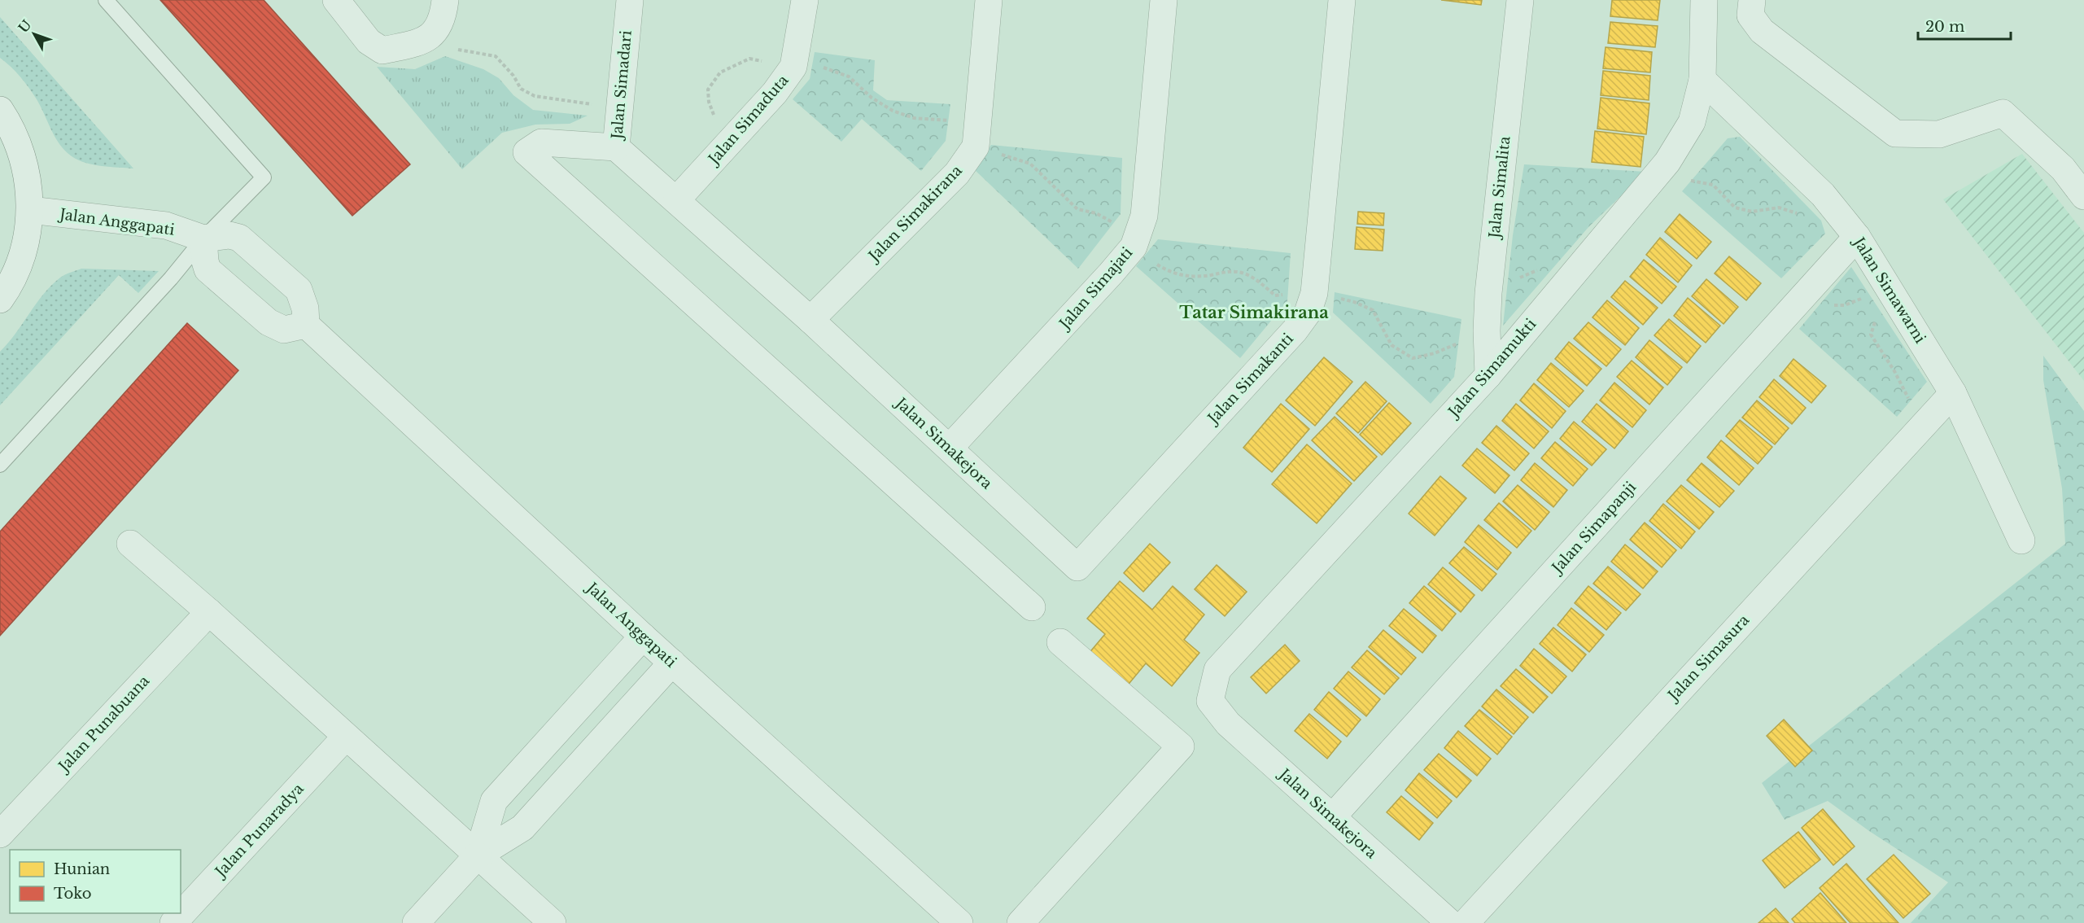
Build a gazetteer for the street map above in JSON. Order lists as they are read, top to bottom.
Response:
{
  "streets": {
    "street": [
      "Jalan Simadari",
      "Jalan Simaduta",
      "Jalan Simalita",
      "Jalan Simakirana",
      "Jalan Anggapati",
      "Jalan Simajati",
      "Jalan Simawarni",
      "Jalan Simamukti",
      "Jalan Simakanti",
      "Jalan Simakejora",
      "Jalan Simapanji",
      "Jalan Simasura",
      "Jalan Punabuana",
      "Jalan Punaradya"
    ]
  },
  "crossings": [
    ["Jalan Simadari", "Jalan Simaduta"],
    ["Jalan Simadari", "Jalan Simakirana"],
    ["Jalan Simadari", "Jalan Simakejora"],
    ["Jalan Simalita", "Jalan Simamukti"],
    ["Jalan Simakirana", "Jalan Simakejora"],
    ["Jalan Simajati", "Jalan Simakejora"],
    ["Jalan Simawarni", "Jalan Simamukti"],
    ["Jalan Simawarni", "Jalan Simapanji"],
    ["Jalan Simawarni", "Jalan Simasura"],
    ["Jalan Simamukti", "Jalan Simakejora"],
    ["Jalan Simakanti", "Jalan Simakejora"],
    ["Jalan Simakejora", "Jalan Simapanji"]
  ],
  "districts": ["Tatar Simakirana"],
  "legend": ["Hunian", "Toko"],
  "scale_bar": "20 m",
  "north": "top left"
}
